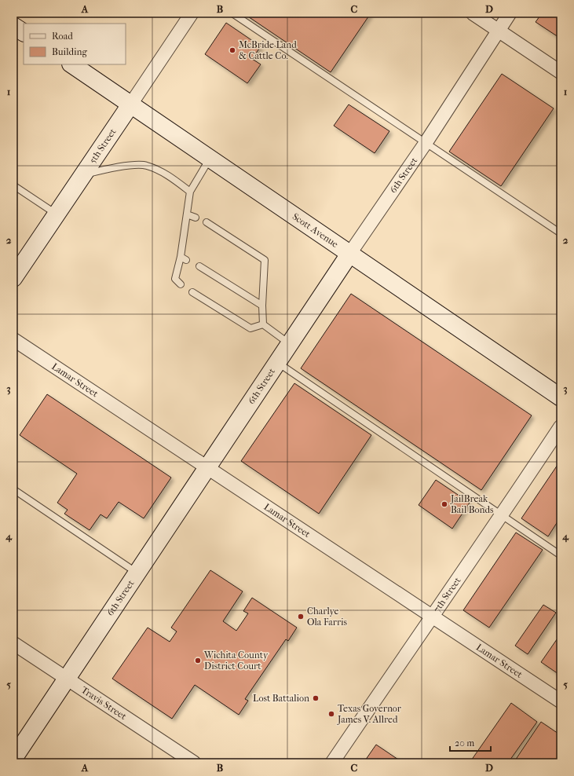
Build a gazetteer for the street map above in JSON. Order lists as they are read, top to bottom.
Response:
{
  "streets": {
    "main road": ["5th Street", "6th Street", "Scott Avenue"],
    "street": ["Lamar Street", "7th Street", "Travis Street"]
  },
  "crossings": [
    ["5th Street", "Scott Avenue"],
    ["6th Street", "Scott Avenue"],
    ["6th Street", "Lamar Street"],
    ["6th Street", "Travis Street"],
    ["Lamar Street", "7th Street"]
  ],
  "places": [
    "McBride Land & Cattle Co.",
    "JailBreak Bail Bonds",
    "Charlye Ola Farris",
    "Wichita County District Court",
    "Lost Battalion",
    "Texas Governor James V. Allred"
  ],
  "legend": ["Road", "Building"],
  "scale_bar": "20 m",
  "grid": {
    "columns": [
      "A",
      "B",
      "C",
      "D"
    ],
    "rows": [
      "1",
      "2",
      "3",
      "4",
      "5"
    ]
  }
}
